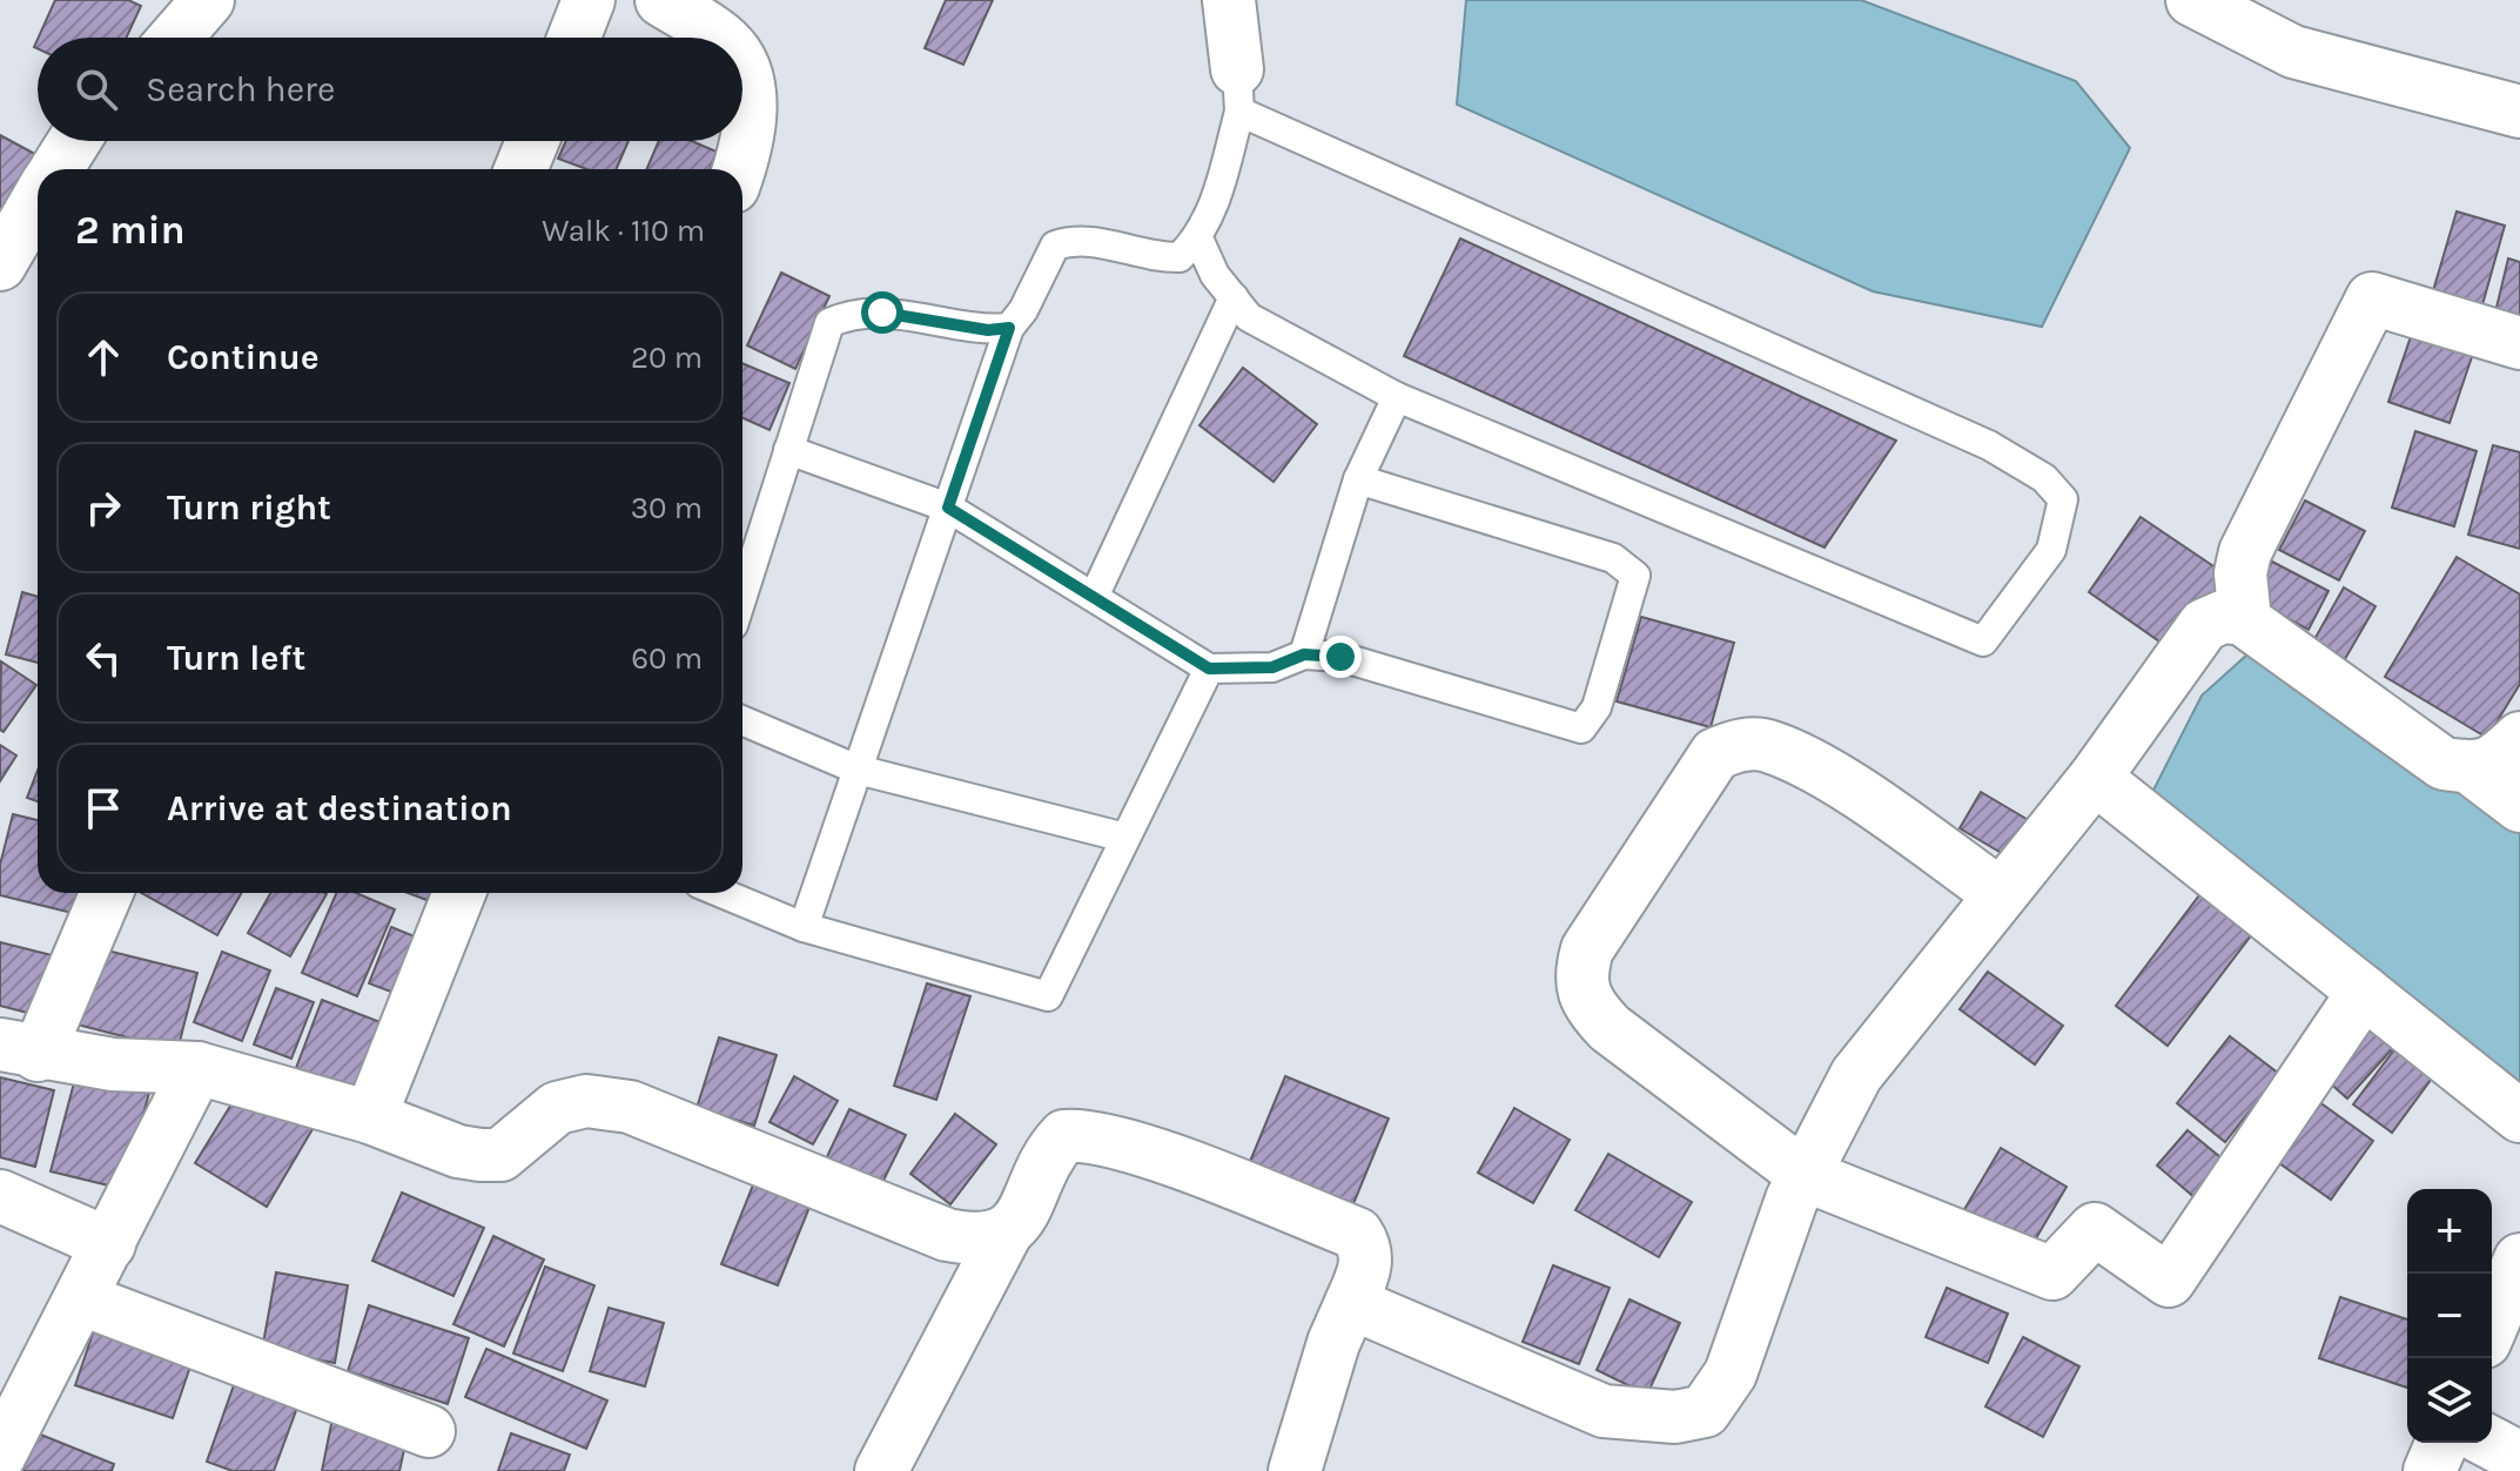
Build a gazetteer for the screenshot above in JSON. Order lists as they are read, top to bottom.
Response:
{
  "page": {
    "search": "Search here",
    "heading": ["2 min", "Walk · 110 m"],
    "list": [
      ["Continue", "20 m"],
      ["Turn right", "30 m"],
      ["Turn left", "60 m"],
      "Arrive at destination"
    ],
    "map_buttons": ["+", "−"]
  }
}
